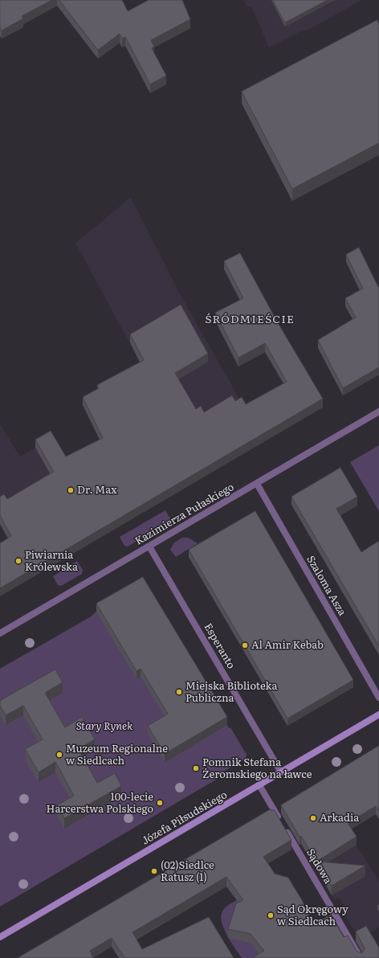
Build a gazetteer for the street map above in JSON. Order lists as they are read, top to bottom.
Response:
{
  "streets": {
    "main road": ["Józefa Piłsudskiego"],
    "street": [
      "Kazimierza Pułaskiego",
      "Szaloma Asza",
      "Esperanto",
      "Sądowa"
    ]
  },
  "crossings": [
    ["Kazimierza Pułaskiego", "Szaloma Asza"],
    ["Kazimierza Pułaskiego", "Esperanto"],
    ["Esperanto", "Józefa Piłsudskiego"],
    ["Józefa Piłsudskiego", "Sądowa"]
  ],
  "districts": ["ŚRÓDMIEŚCIE"],
  "parks": ["Stary Rynek"],
  "places": [
    "Dr. Max",
    "Piwiarnia Królewska",
    "Al Amir Kebab",
    "Miejska Biblioteka Publiczna",
    "Muzeum Regionalne w Siedlcach",
    "Pomnik Stefana Żeromskiego na ławce",
    "100-lecie Harcerstwa Polskiego",
    "Arkadia",
    "(02)Siedlce Ratusz (1)",
    "Sąd Okręgowy w Siedlcach"
  ]
}
